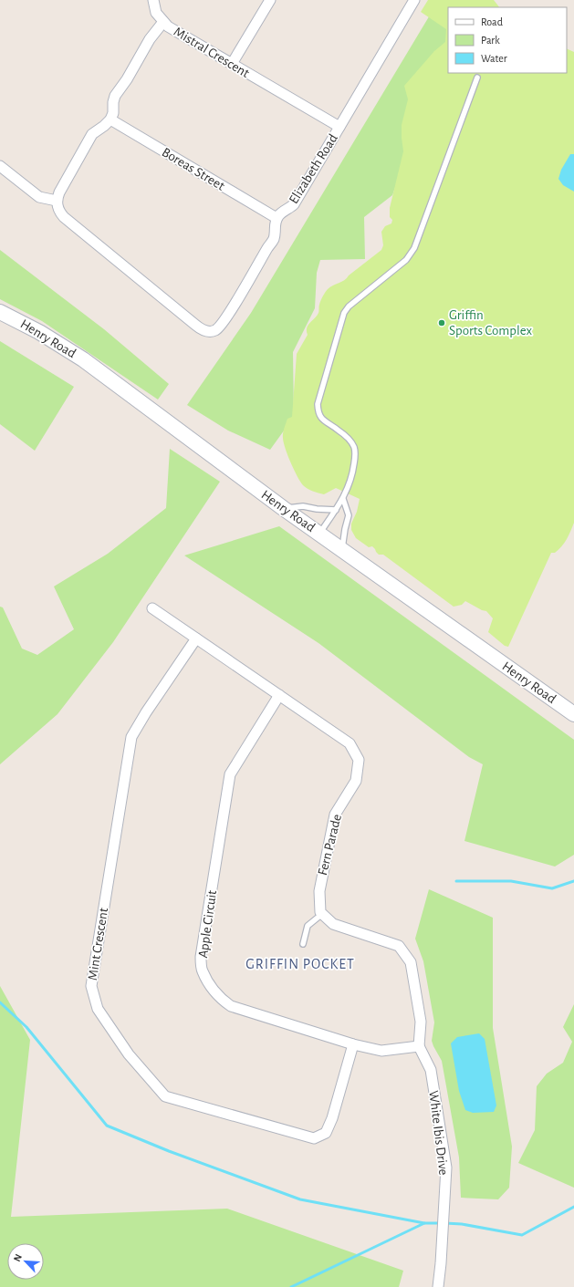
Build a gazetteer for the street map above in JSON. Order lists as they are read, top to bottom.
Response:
{
  "streets": {
    "main road": ["Henry Road"],
    "street": [
      "Mistral Crescent",
      "Boreas Street",
      "Elizabeth Road",
      "Fern Parade",
      "Apple Circuit",
      "Mint Crescent",
      "White Ibis Drive"
    ]
  },
  "crossings": [
    ["Mistral Crescent", "Boreas Street"],
    ["Mistral Crescent", "Elizabeth Road"],
    ["Boreas Street", "Elizabeth Road"],
    ["Fern Parade", "Apple Circuit"],
    ["Fern Parade", "Mint Crescent"],
    ["Apple Circuit", "Mint Crescent"],
    ["Apple Circuit", "White Ibis Drive"]
  ],
  "districts": ["GRIFFIN POCKET"],
  "places": ["Griffin Sports Complex"],
  "legend": ["Road", "Park", "Water"],
  "north": "top left"
}
